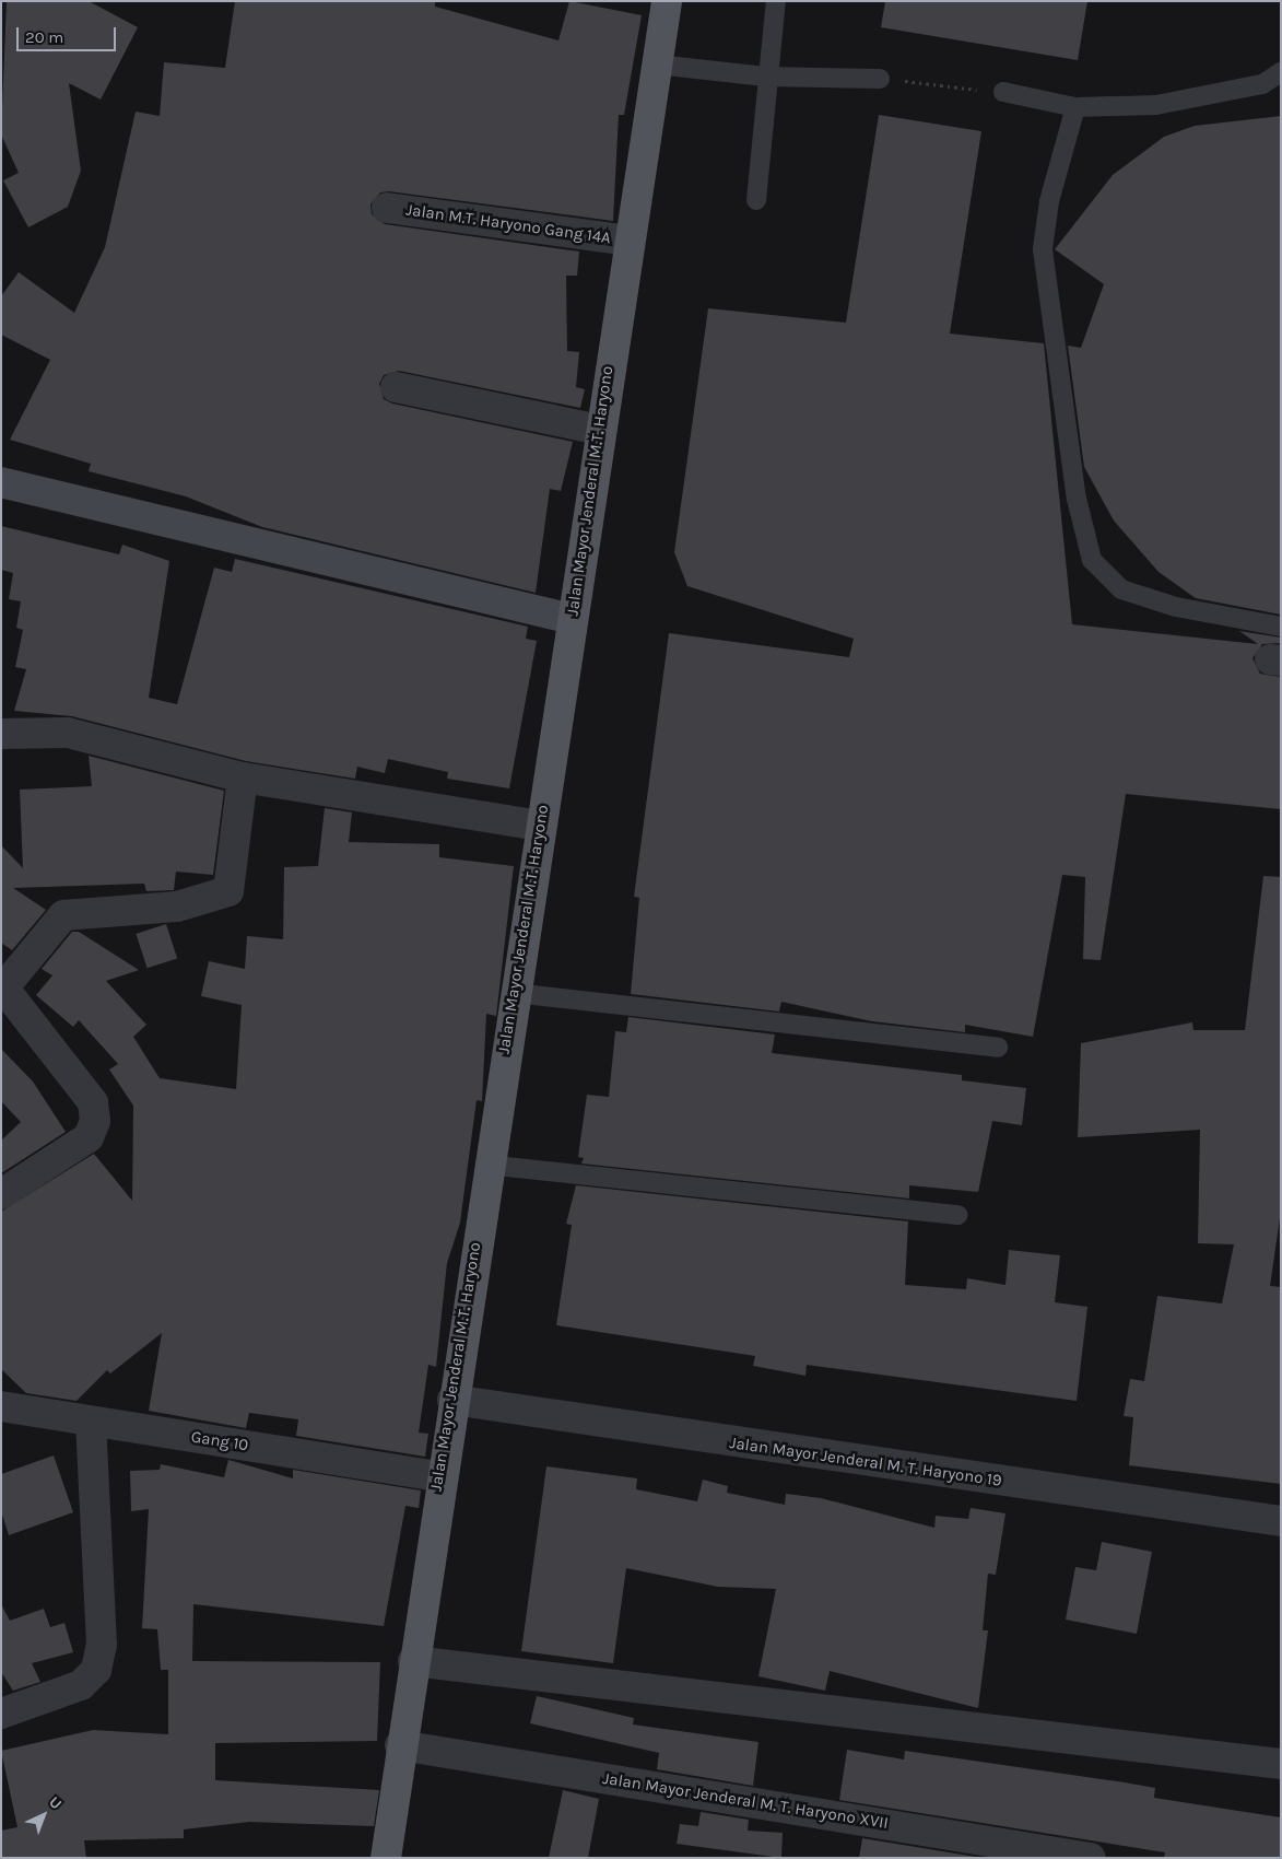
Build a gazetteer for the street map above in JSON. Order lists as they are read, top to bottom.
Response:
{
  "streets": {
    "main road": ["Jalan Mayor Jenderal M.T. Haryono"],
    "street": [
      "Jalan M.T. Haryono Gang 14A",
      "Gang 10",
      "Jalan Mayor Jenderal M. T. Haryono 19",
      "Jalan Mayor Jenderal M. T. Haryono XVII"
    ]
  },
  "crossings": [
    ["Jalan M.T. Haryono Gang 14A", "Jalan Mayor Jenderal M.T. Haryono"],
    ["Jalan Mayor Jenderal M.T. Haryono", "Gang 10"],
    ["Jalan Mayor Jenderal M.T. Haryono", "Jalan Mayor Jenderal M. T. Haryono 19"],
    ["Jalan Mayor Jenderal M.T. Haryono", "Jalan Mayor Jenderal M. T. Haryono XVII"]
  ],
  "scale_bar": "20 m",
  "north": "top right"
}
